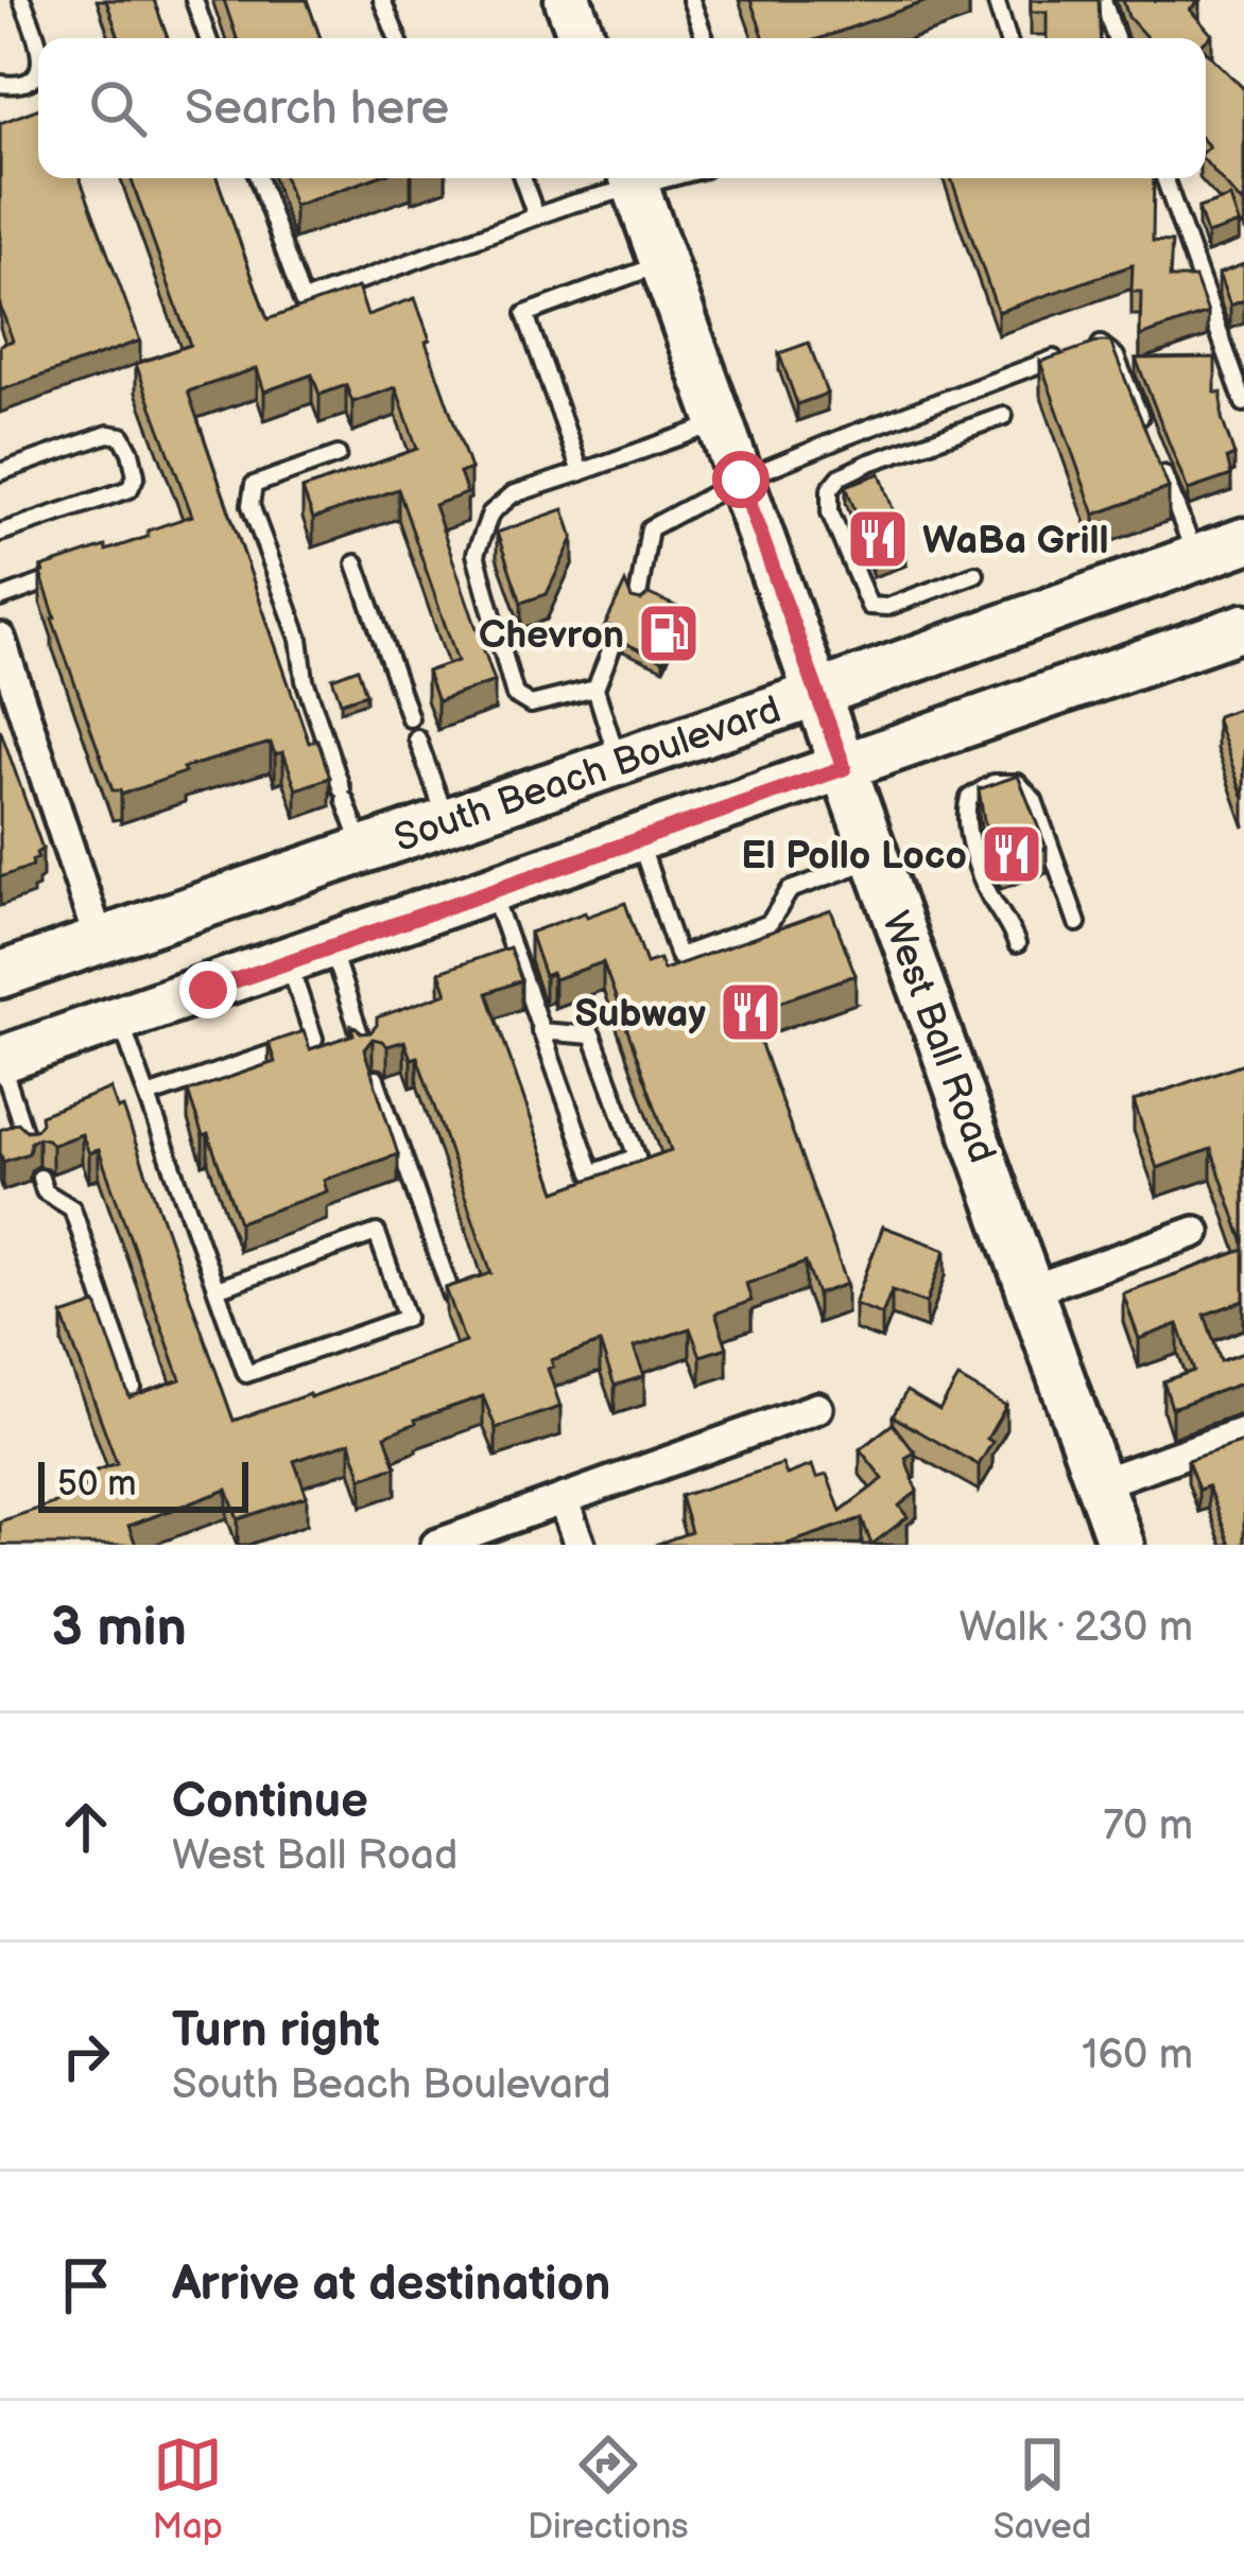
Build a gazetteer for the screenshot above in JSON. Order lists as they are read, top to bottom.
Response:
{
  "streets": {
    "main road": ["South Beach Boulevard", "West Ball Road"]
  },
  "crossings": [
    ["South Beach Boulevard", "West Ball Road"]
  ],
  "places": {
    "restaurant": ["WaBa Grill", "El Pollo Loco", "Subway"],
    "fuel station": ["Chevron"]
  },
  "scale_bar": "50 m",
  "page": {
    "search": "Search here",
    "scale": "50 m",
    "heading": ["3 min", "Walk · 230 m"],
    "list": [
      ["Continue", "West Ball Road", "70 m"],
      ["Turn right", "South Beach Boulevard", "160 m"],
      "Arrive at destination"
    ],
    "nav": ["Map", "Directions", "Saved"]
  }
}
